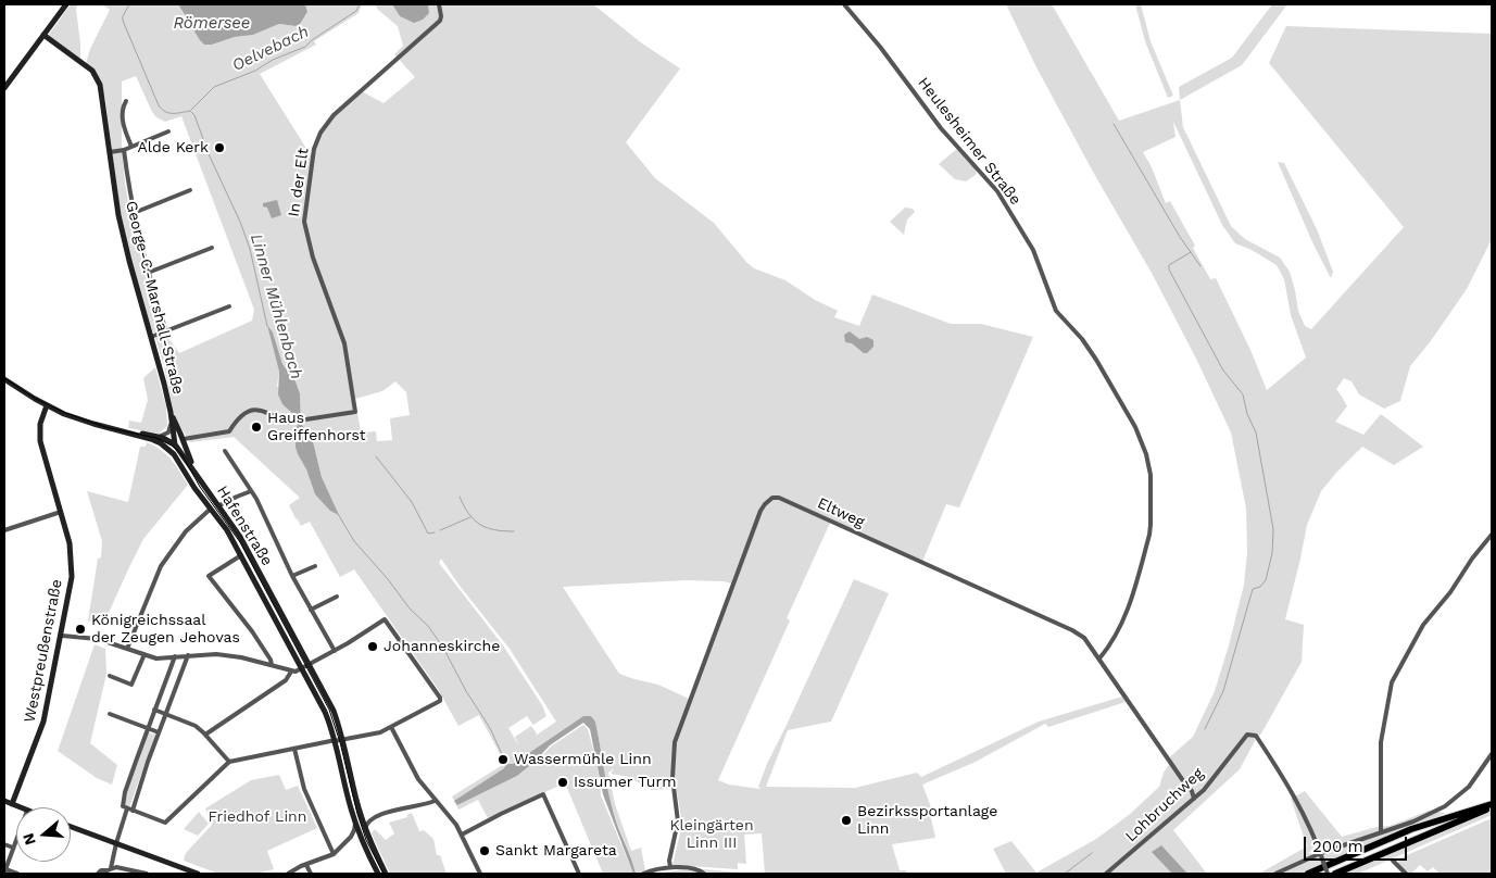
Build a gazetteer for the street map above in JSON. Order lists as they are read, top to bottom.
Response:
{
  "streets": {
    "main road": ["George-C.-Marshall-Straße", "Hafenstraße", "Westpreußenstraße"],
    "street": [
      "Heulesheimer Straße",
      "In der Elt",
      "Eltweg",
      "Lohbruchweg"
    ]
  },
  "crossings": [
    ["Heulesheimer Straße", "Eltweg"],
    ["George-C.-Marshall-Straße", "Hafenstraße"],
    ["Hafenstraße", "Westpreußenstraße"]
  ],
  "water": ["Römersee", "Oelvebach", "Linner Mühlenbach"],
  "parks": ["Friedhof Linn", "Kleingärten Linn III"],
  "places": [
    "Alde Kerk",
    "Haus Greiffenhorst",
    "Königreichssaal der Zeugen Jehovas",
    "Johanneskirche",
    "Wassermühle Linn",
    "Issumer Turm",
    "Bezirkssportanlage Linn",
    "Sankt Margareta"
  ],
  "scale_bar": "200 m",
  "north": "left"
}
